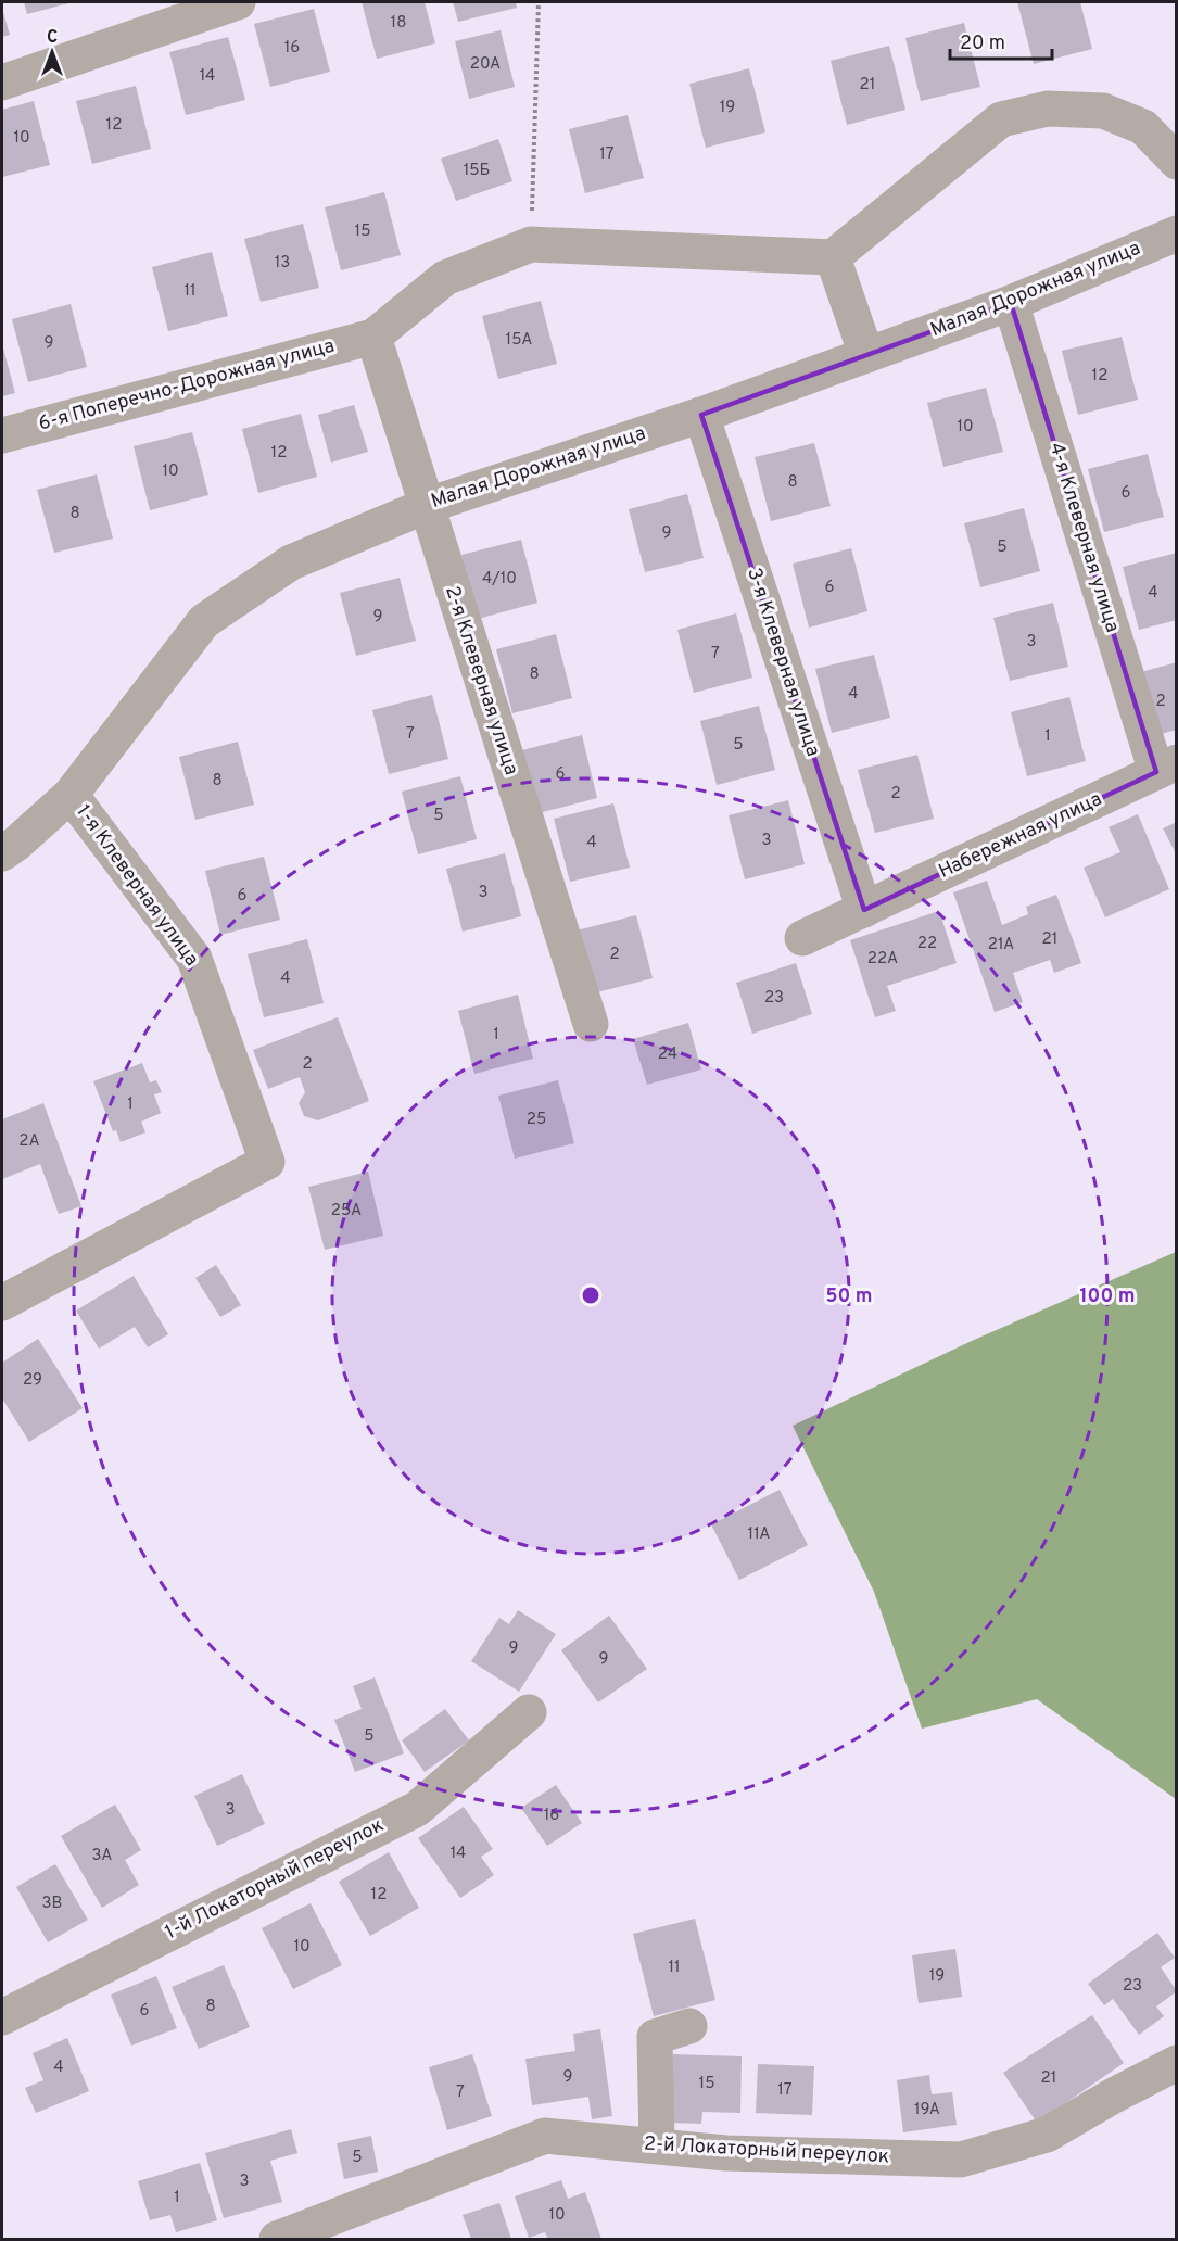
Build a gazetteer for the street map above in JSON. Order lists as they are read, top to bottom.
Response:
{
  "streets": {
    "street": [
      "Малая Дорожная улица",
      "6-я Поперечно-Дорожная улица",
      "4-я Клеверная улица",
      "3-я Клеверная улица",
      "2-я Клеверная улица",
      "Набережная улица",
      "1-я Клеверная улица",
      "1-й Локаторный переулок",
      "2-й Локаторный переулок"
    ]
  },
  "crossings": [
    ["Малая Дорожная улица", "4-я Клеверная улица"],
    ["Малая Дорожная улица", "3-я Клеверная улица"],
    ["Малая Дорожная улица", "2-я Клеверная улица"],
    ["Малая Дорожная улица", "1-я Клеверная улица"],
    ["6-я Поперечно-Дорожная улица", "2-я Клеверная улица"],
    ["4-я Клеверная улица", "Набережная улица"],
    ["3-я Клеверная улица", "Набережная улица"]
  ],
  "house_numbers": [
    "18",
    "16",
    "20А",
    "14",
    "21",
    "19",
    "12",
    "10",
    "17",
    "15Б",
    "15",
    "13",
    "11",
    "15А",
    "9",
    "12",
    "10",
    "12",
    "10",
    "8",
    "6",
    "8",
    "9",
    "5",
    "4/10",
    "6",
    "4",
    "9",
    "3",
    "7",
    "8",
    "4",
    "2",
    "7",
    "1",
    "5",
    "6",
    "8",
    "2",
    "5",
    "3",
    "4",
    "3",
    "6",
    "21",
    "22",
    "21А",
    "2",
    "22А",
    "4",
    "23",
    "1",
    "24",
    "2",
    "1",
    "25",
    "2А",
    "25А",
    "29",
    "11А",
    "9",
    "9",
    "5",
    "3",
    "16",
    "14",
    "3А",
    "12",
    "3В",
    "10",
    "11",
    "19",
    "23",
    "8",
    "6",
    "4",
    "9",
    "21",
    "15",
    "17",
    "7",
    "19А",
    "5",
    "3",
    "1",
    "10"
  ],
  "scale_bar": "20 m",
  "north": "top",
  "rings": ["50 m", "100 m"]
}
